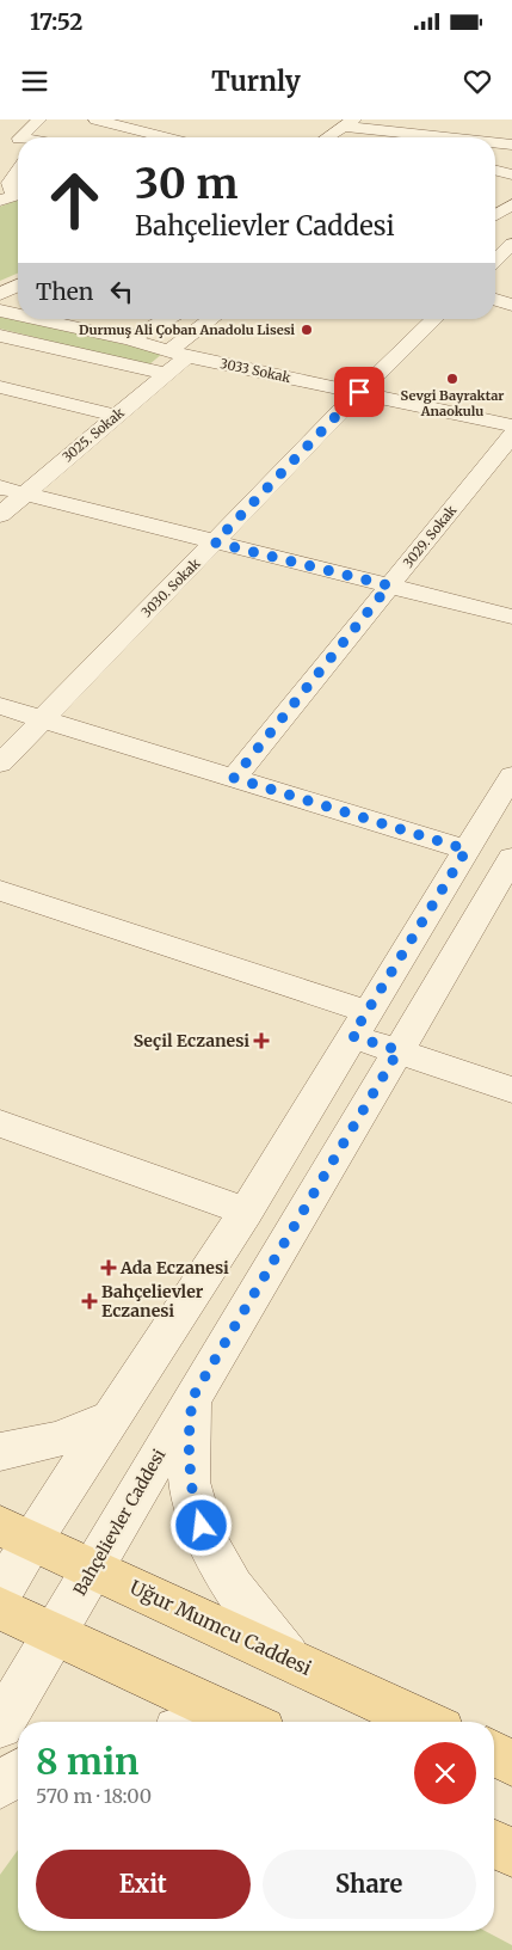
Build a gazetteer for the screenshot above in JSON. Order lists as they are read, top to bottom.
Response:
{
  "streets": {
    "main road": ["Uğur Mumcu Caddesi"],
    "street": [
      "3033 Sokak",
      "3025. Sokak",
      "3029. Sokak",
      "3030. Sokak",
      "Bahçelievler Caddesi"
    ]
  },
  "crossings": [
    ["3033 Sokak", "3025. Sokak"],
    ["3033 Sokak", "3030. Sokak"],
    ["Bahçelievler Caddesi", "Uğur Mumcu Caddesi"]
  ],
  "places": {
    "other": ["Durmuş Ali Çoban Anadolu Lisesi", "Sevgi Bayraktar Anaokulu"],
    "health": ["Seçil Eczanesi", "Ada Eczanesi", "Bahçelievler Eczanesi"]
  },
  "page": {
    "status": "17:52",
    "header": "Turnly",
    "turn": ["30 m", "Bahçelievler Caddesi"],
    "then": "Then",
    "heading": ["8 min", "570 m · 18:00"],
    "buttons": ["Exit", "Share"]
  }
}
